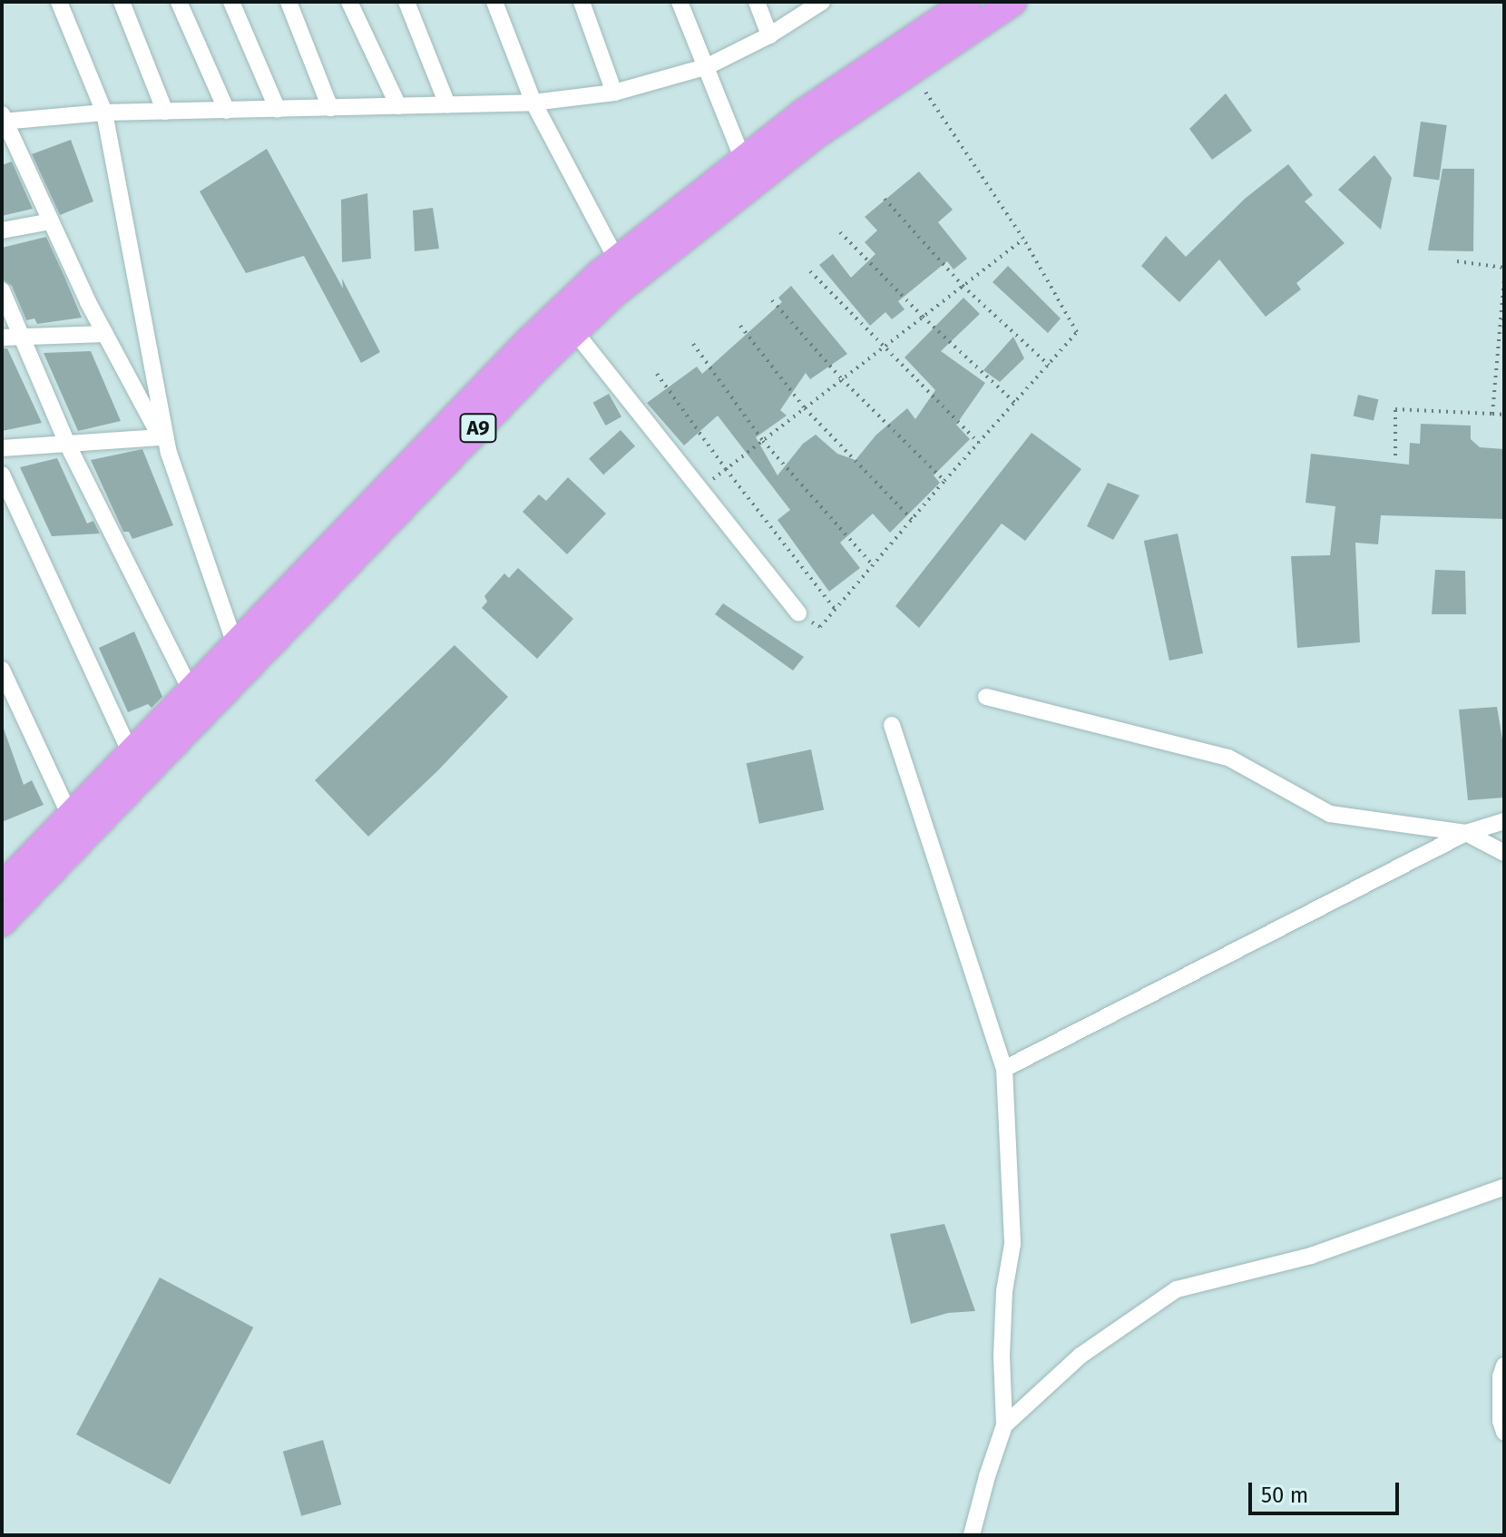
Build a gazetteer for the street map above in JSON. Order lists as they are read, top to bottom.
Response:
{
  "streets": {
    "highway": ["A9"]
  },
  "scale_bar": "50 m"
}
